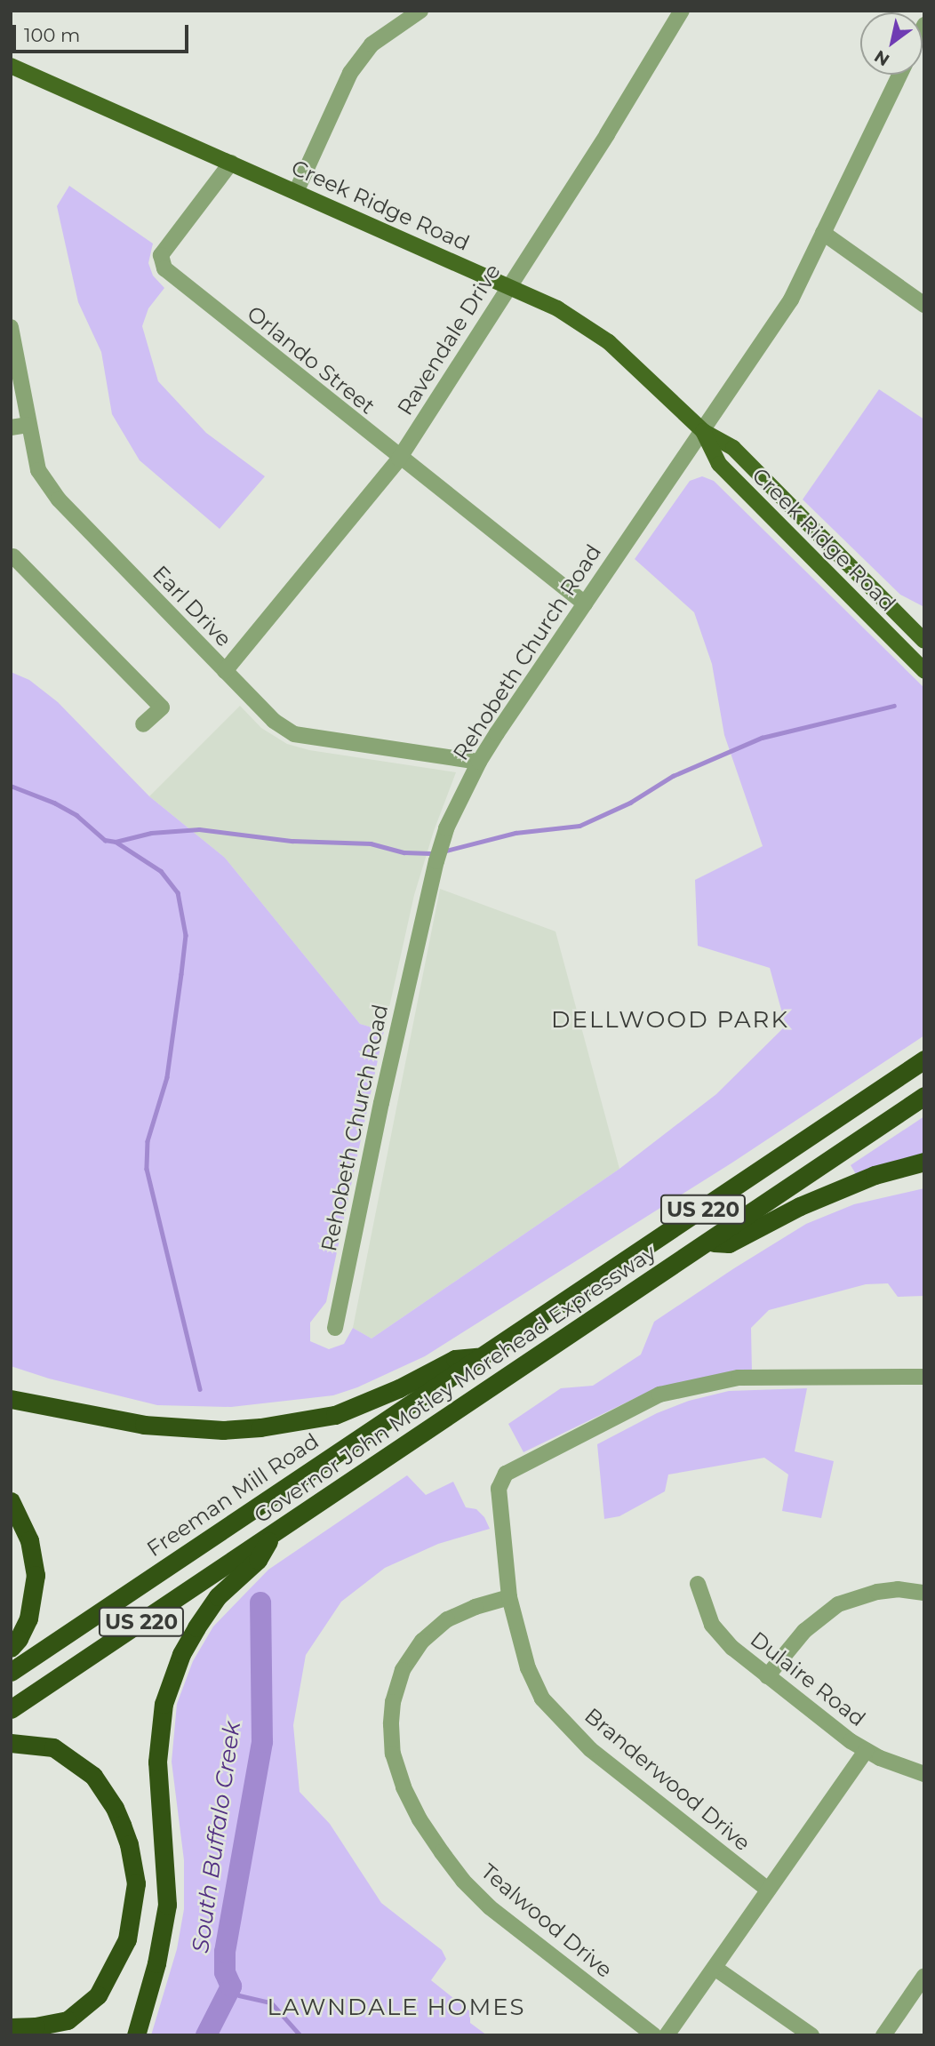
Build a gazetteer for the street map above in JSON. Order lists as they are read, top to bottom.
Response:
{
  "streets": {
    "highway": ["US 220", "Governor John Motley Morehead Expressway", "Freeman Mill Road"],
    "main road": ["Creek Ridge Road"],
    "street": [
      "Ravendale Drive",
      "Orlando Street",
      "Earl Drive",
      "Rehobeth Church Road",
      "Dulaire Road",
      "Branderwood Drive",
      "Tealwood Drive"
    ]
  },
  "crossings": [
    ["Creek Ridge Road", "Ravendale Drive"],
    ["Creek Ridge Road", "Orlando Street"],
    ["Creek Ridge Road", "Rehobeth Church Road"],
    ["Ravendale Drive", "Orlando Street"],
    ["Ravendale Drive", "Earl Drive"],
    ["Orlando Street", "Rehobeth Church Road"],
    ["Earl Drive", "Rehobeth Church Road"],
    ["US 220", "Governor John Motley Morehead Expressway"],
    ["US 220", "Freeman Mill Road"],
    ["Governor John Motley Morehead Expressway", "Freeman Mill Road"],
    ["Branderwood Drive", "Tealwood Drive"]
  ],
  "districts": ["DELLWOOD PARK", "LAWNDALE HOMES"],
  "water": ["South Buffalo Creek"],
  "scale_bar": "100 m",
  "north": "bottom left"
}
